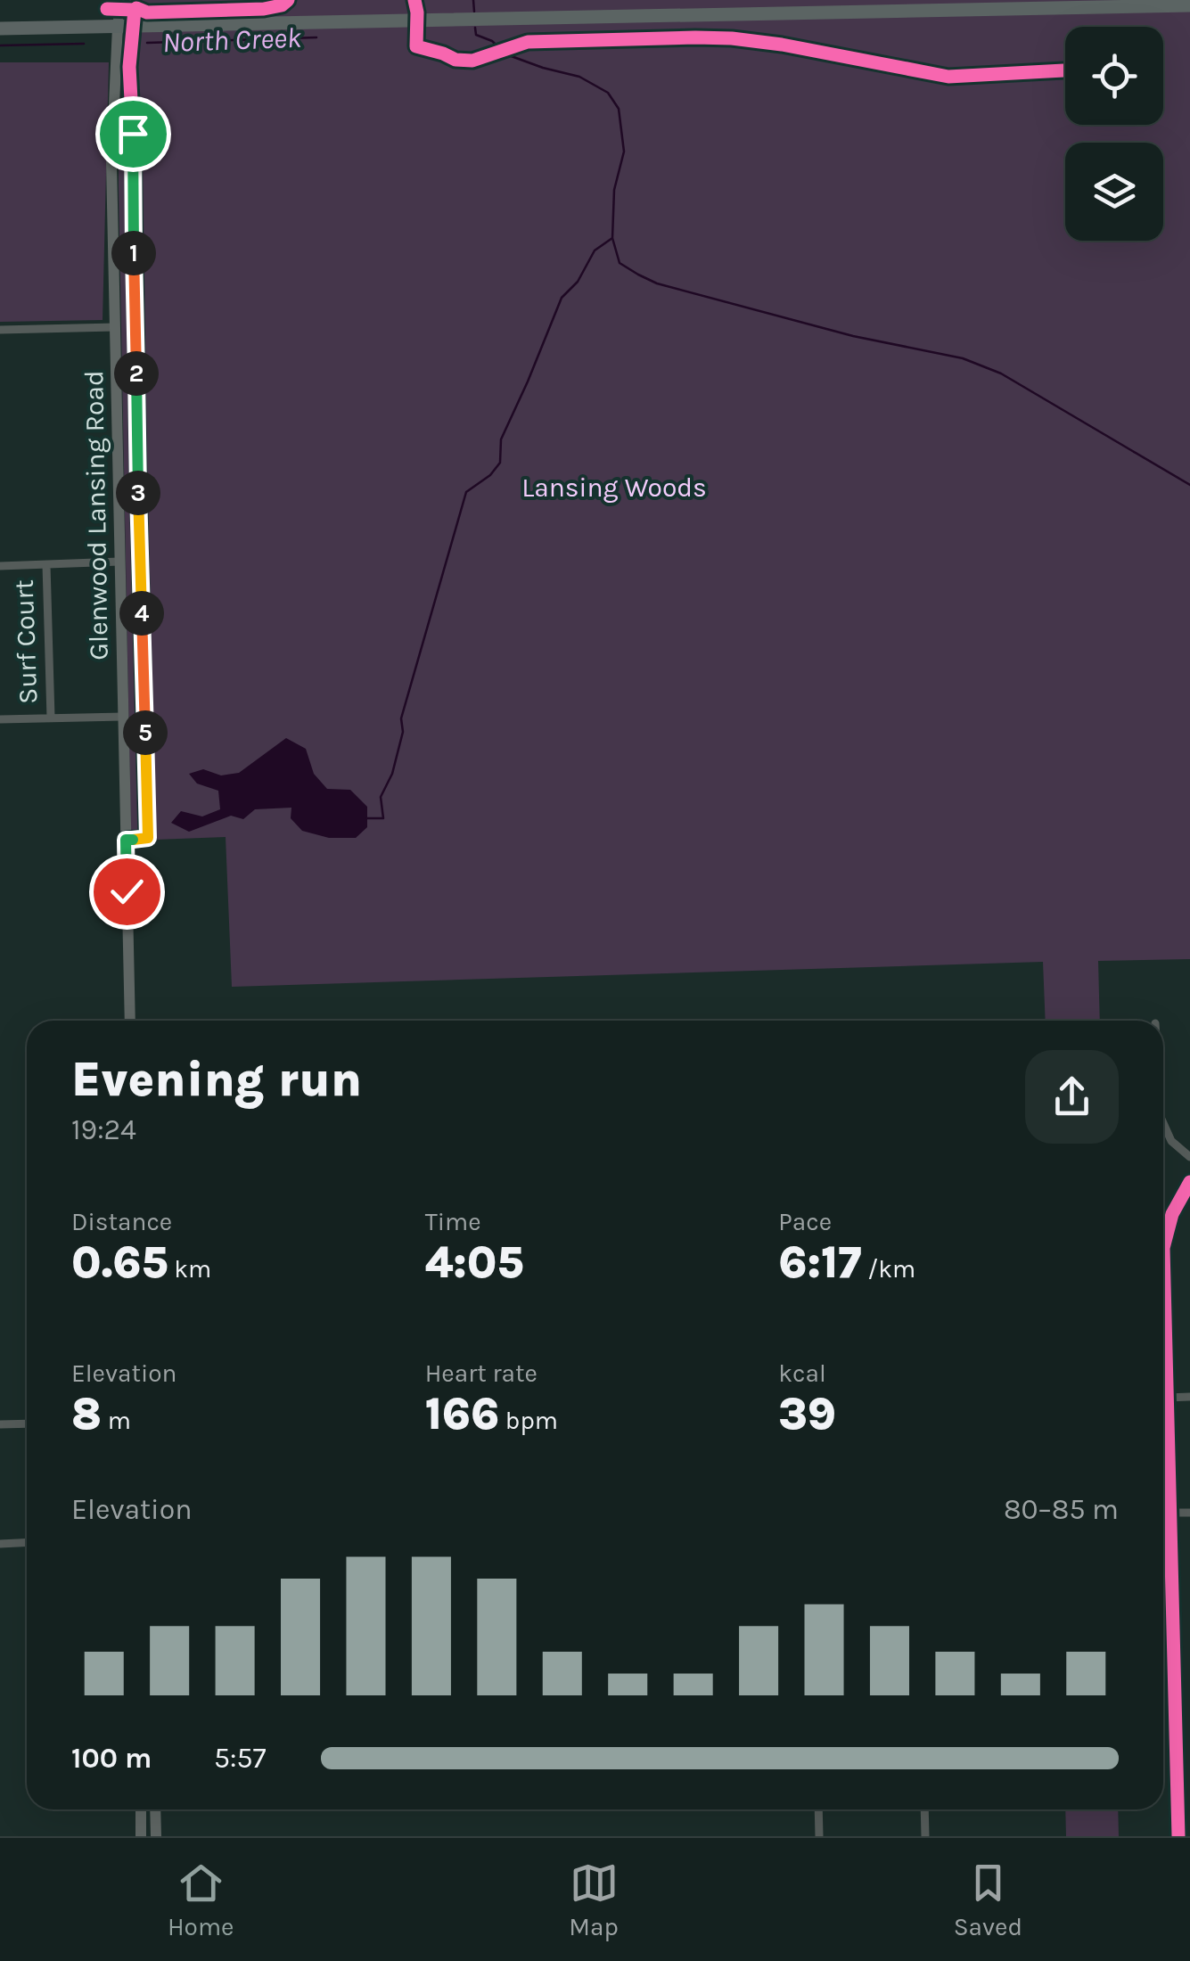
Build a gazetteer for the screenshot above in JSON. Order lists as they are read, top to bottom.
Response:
{
  "streets": {
    "main road": ["Glenwood Lansing Road"],
    "street": ["Surf Court"]
  },
  "water": ["North Creek"],
  "parks": ["Lansing Woods"],
  "page": {
    "pins": [
      "1",
      "2",
      "3",
      "4",
      "5"
    ],
    "heading": ["Evening run", "19:24"],
    "stats": [
      ["Distance", "0.65 km"],
      ["Time", "4:05"],
      ["Pace", "6:17 /km"],
      ["Elevation", "8 m"],
      ["Heart rate", "166 bpm"],
      ["kcal", "39"]
    ],
    "chart": ["Elevation", "80–85 m"],
    "list": [
      {
        "name": "100 m",
        "note": "5:57"
      }
    ],
    "tabs": ["Home", "Map", "Saved"]
  }
}
